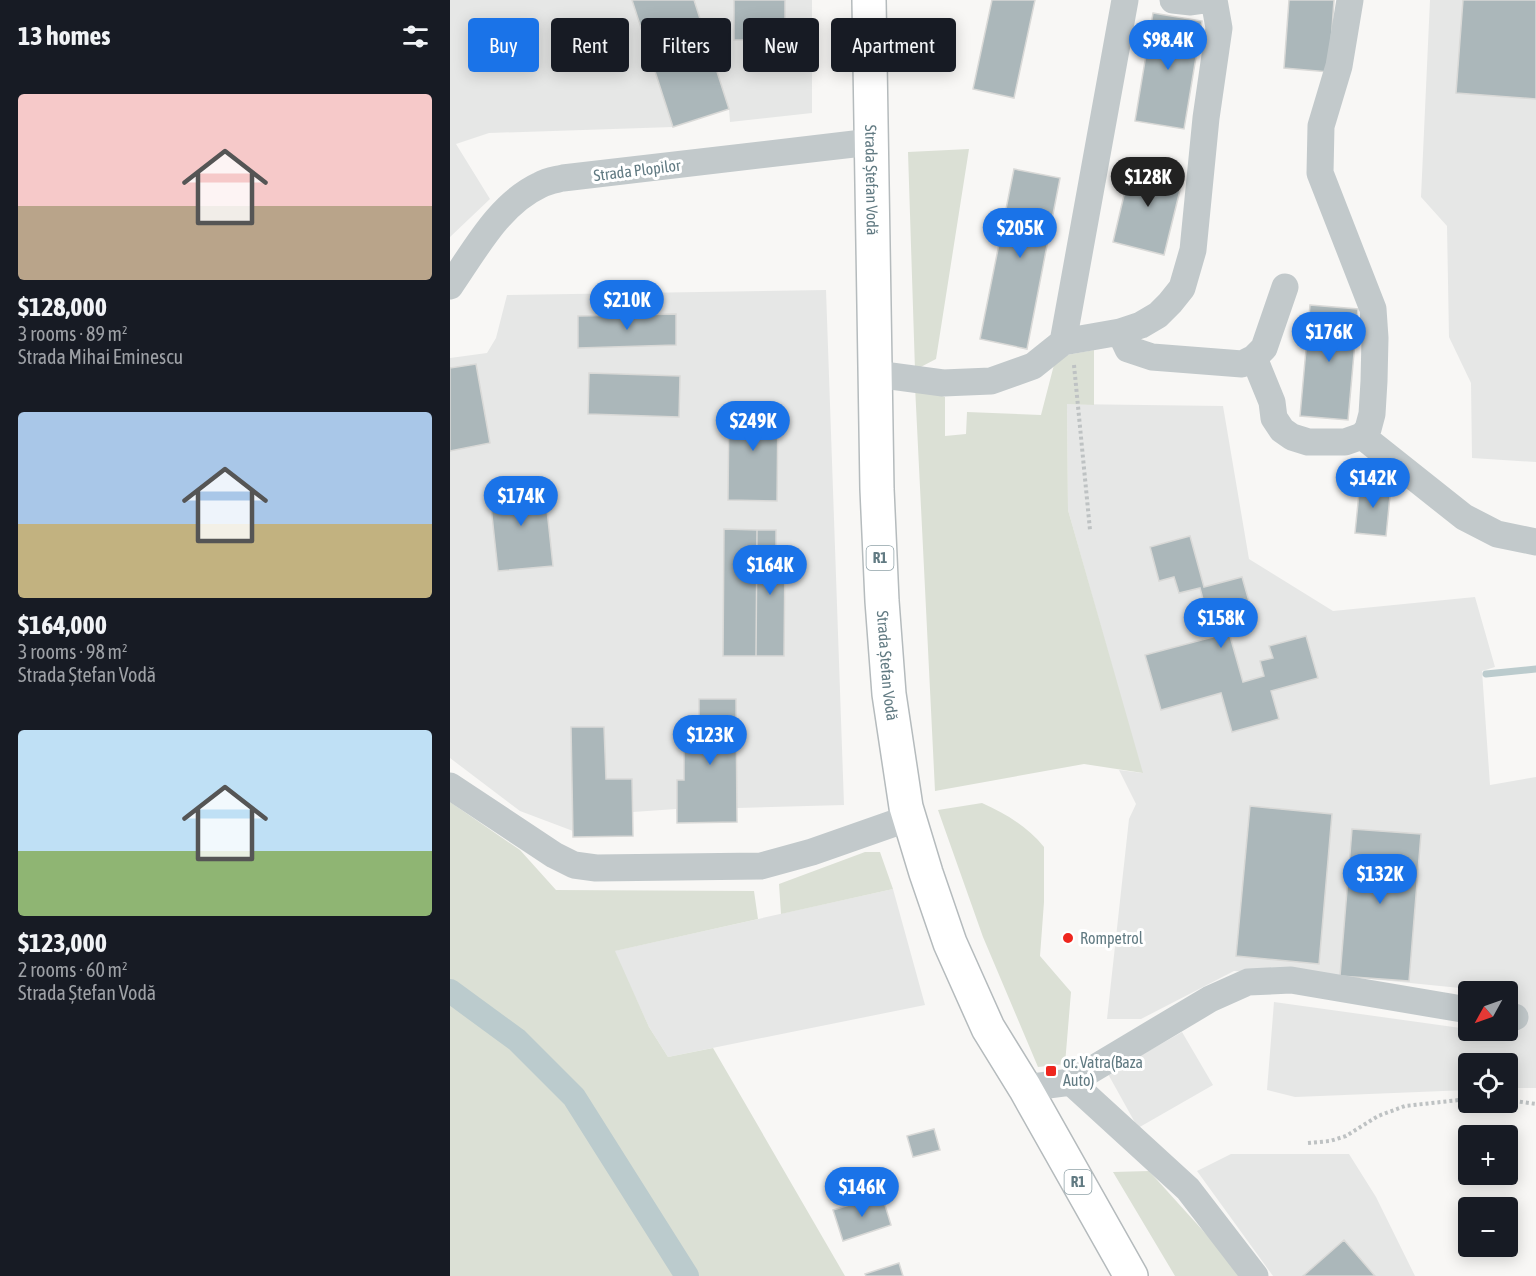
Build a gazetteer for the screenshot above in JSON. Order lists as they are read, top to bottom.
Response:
{
  "streets": {
    "highway": ["Strada Ștefan Vodă", "R1"],
    "street": ["Strada Plopilor"]
  },
  "crossings": [
    ["Strada Plopilor", "Strada Ștefan Vodă"]
  ],
  "places": {
    "other": ["Rompetrol"],
    "transit": ["or. Vatra(Baza Auto)"]
  },
  "north": "bottom left",
  "page": {
    "heading": "13 homes",
    "chip": [
      "Buy",
      "Rent",
      "Filters",
      "New",
      "Apartment"
    ],
    "price": [
      "$98.4K",
      "$128K",
      "$205K",
      "$210K",
      "$176K",
      "$249K",
      "$142K",
      "$174K",
      "$164K",
      "$158K",
      "$123K",
      "$132K",
      "$146K"
    ],
    "list": [
      {
        "name": "$128,000",
        "note": "3 rooms · 89 m² · Strada Mihai Eminescu"
      },
      {
        "name": "$164,000",
        "note": "3 rooms · 98 m² · Strada Ștefan Vodă"
      },
      {
        "name": "$123,000",
        "note": "2 rooms · 60 m² · Strada Ștefan Vodă"
      }
    ],
    "map_buttons": ["+", "−"]
  }
}
